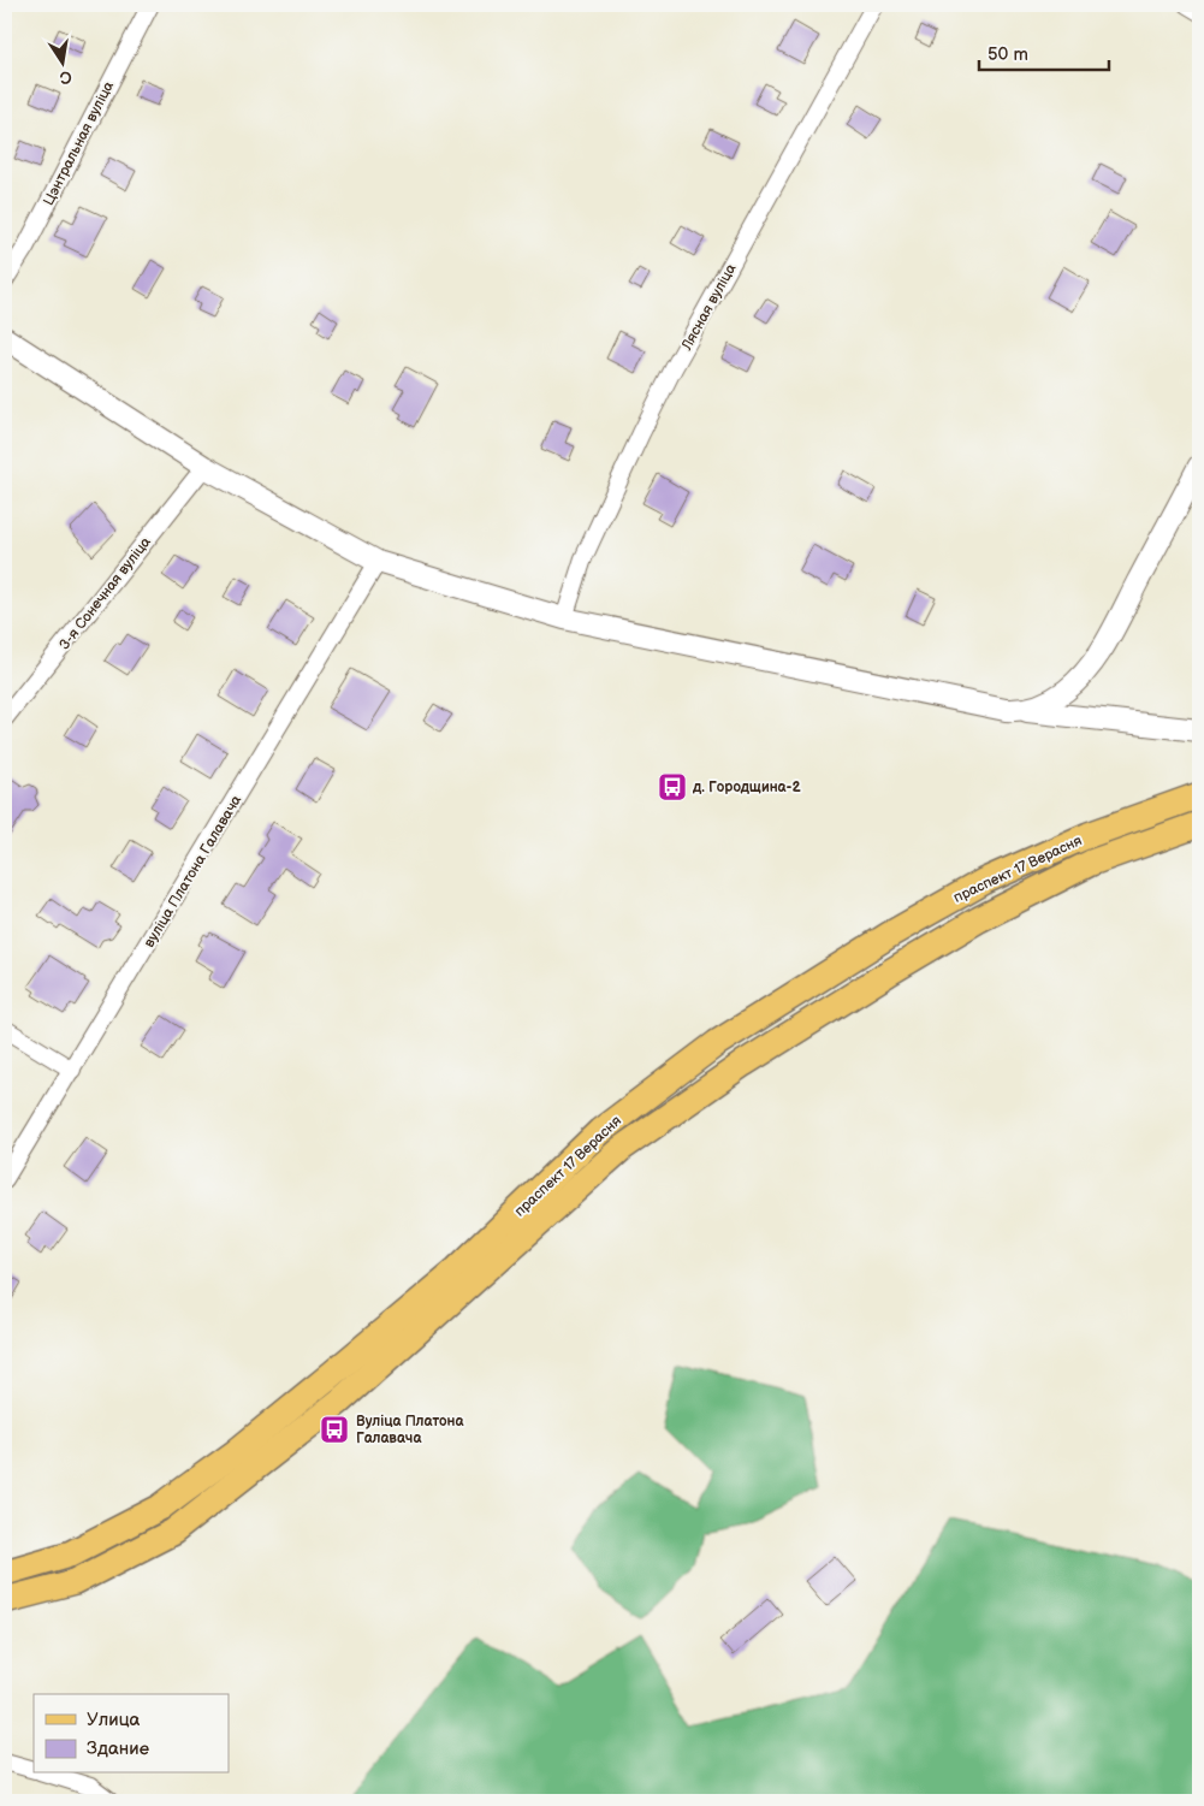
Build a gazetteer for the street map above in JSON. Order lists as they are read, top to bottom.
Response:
{
  "streets": {
    "main road": ["праспект 17 Верасня"],
    "street": [
      "Цэнтральная вуліца",
      "Лясная вуліца",
      "3-я Сонечная вуліца",
      "вуліца Платона Галавача"
    ]
  },
  "places": {
    "bus stop": ["д. Городщина-2", "Вуліца Платона Галавача"]
  },
  "legend": ["Улица", "Здание"],
  "scale_bar": "50 m",
  "north": "bottom"
}
